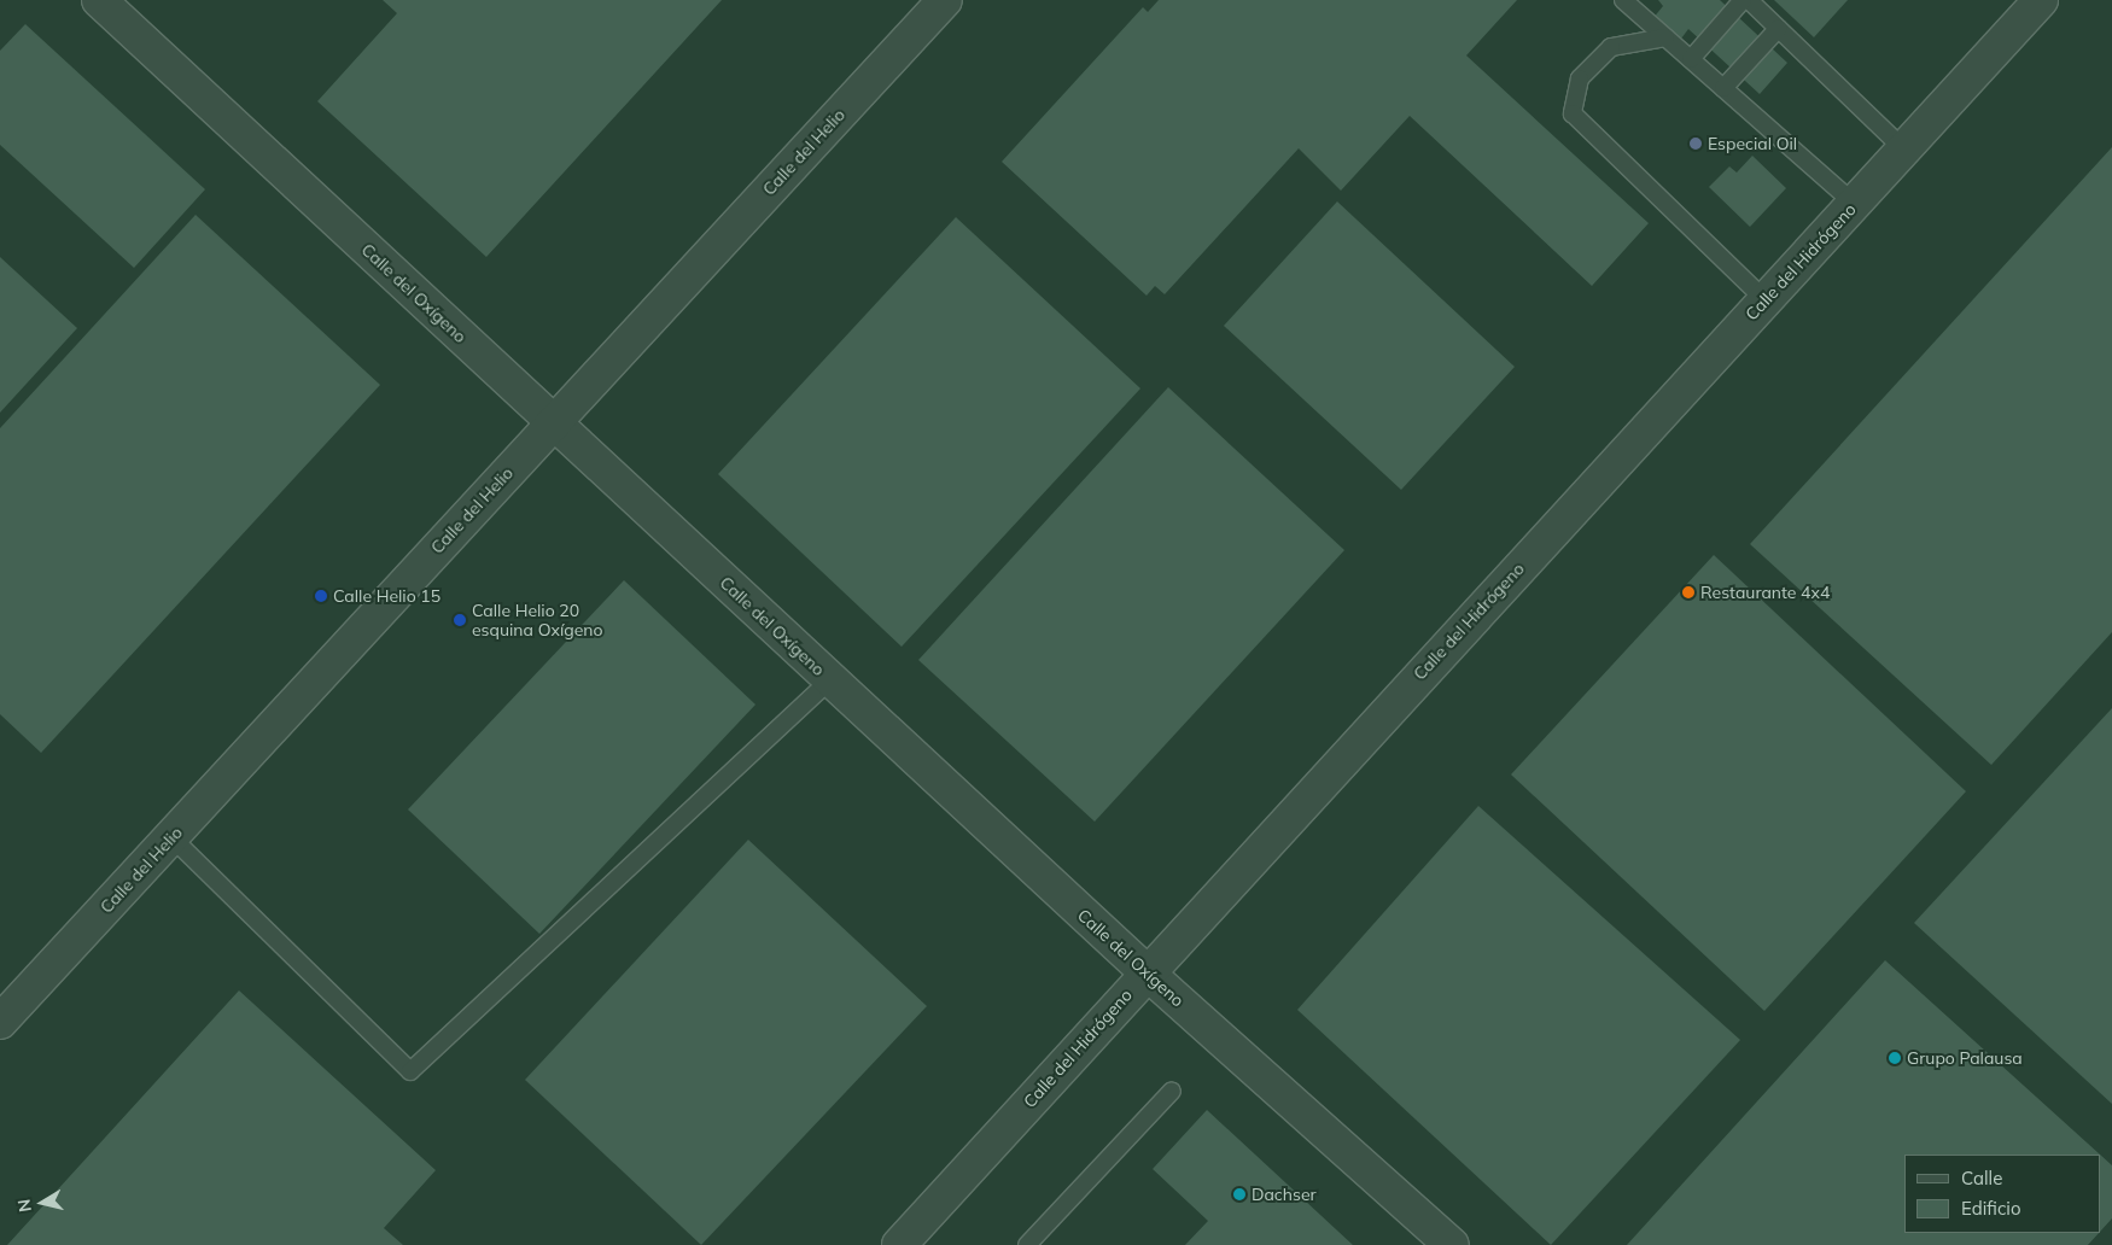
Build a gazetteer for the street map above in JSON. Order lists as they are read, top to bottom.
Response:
{
  "streets": {
    "street": ["Calle del Helio", "Calle del Hidrógeno", "Calle del Oxígeno"]
  },
  "crossings": [
    ["Calle del Helio", "Calle del Oxígeno"],
    ["Calle del Hidrógeno", "Calle del Oxígeno"]
  ],
  "places": [
    "Especial Oil",
    "Restaurante 4x4",
    "Calle Helio 15",
    "Calle Helio 20 esquina Oxígeno",
    "Grupo Palausa",
    "Dachser"
  ],
  "legend": ["Calle", "Edificio"],
  "north": "left"
}
